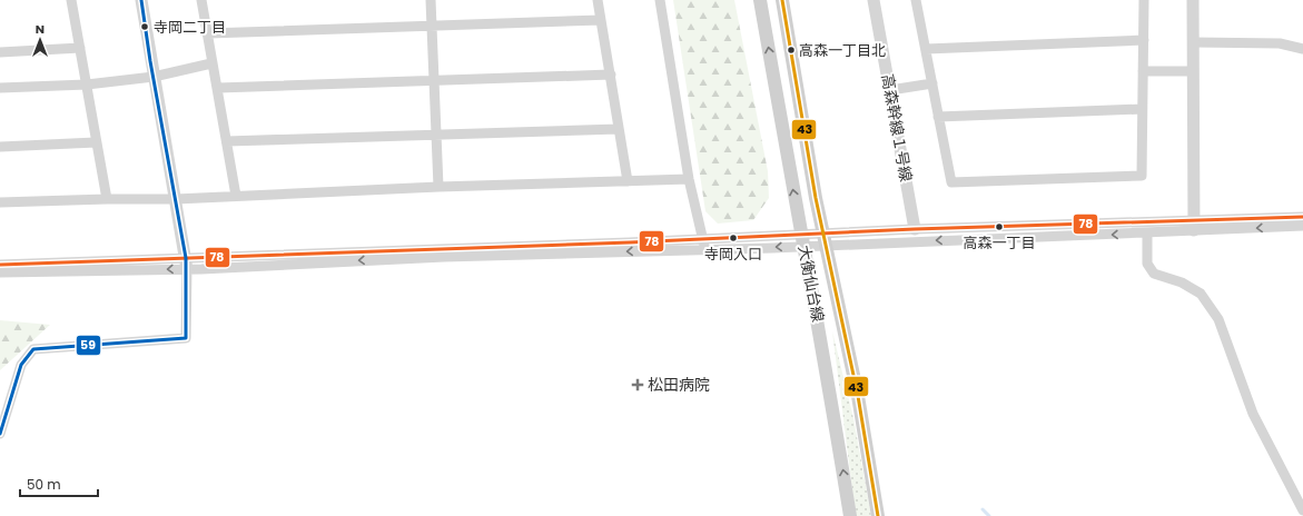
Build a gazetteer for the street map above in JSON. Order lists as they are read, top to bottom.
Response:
{
  "streets": {
    "main road": ["大衡仙台線"],
    "street": ["高森幹線１号線"]
  },
  "places": {
    "other": [
      "寺岡二丁目",
      "高森一丁目北",
      "高森一丁目",
      "寺岡入口"
    ],
    "health": ["松田病院"]
  },
  "lines": ["transit line 43", "transit line 59", "transit line 78"],
  "scale_bar": "50 m",
  "north": "top"
}
